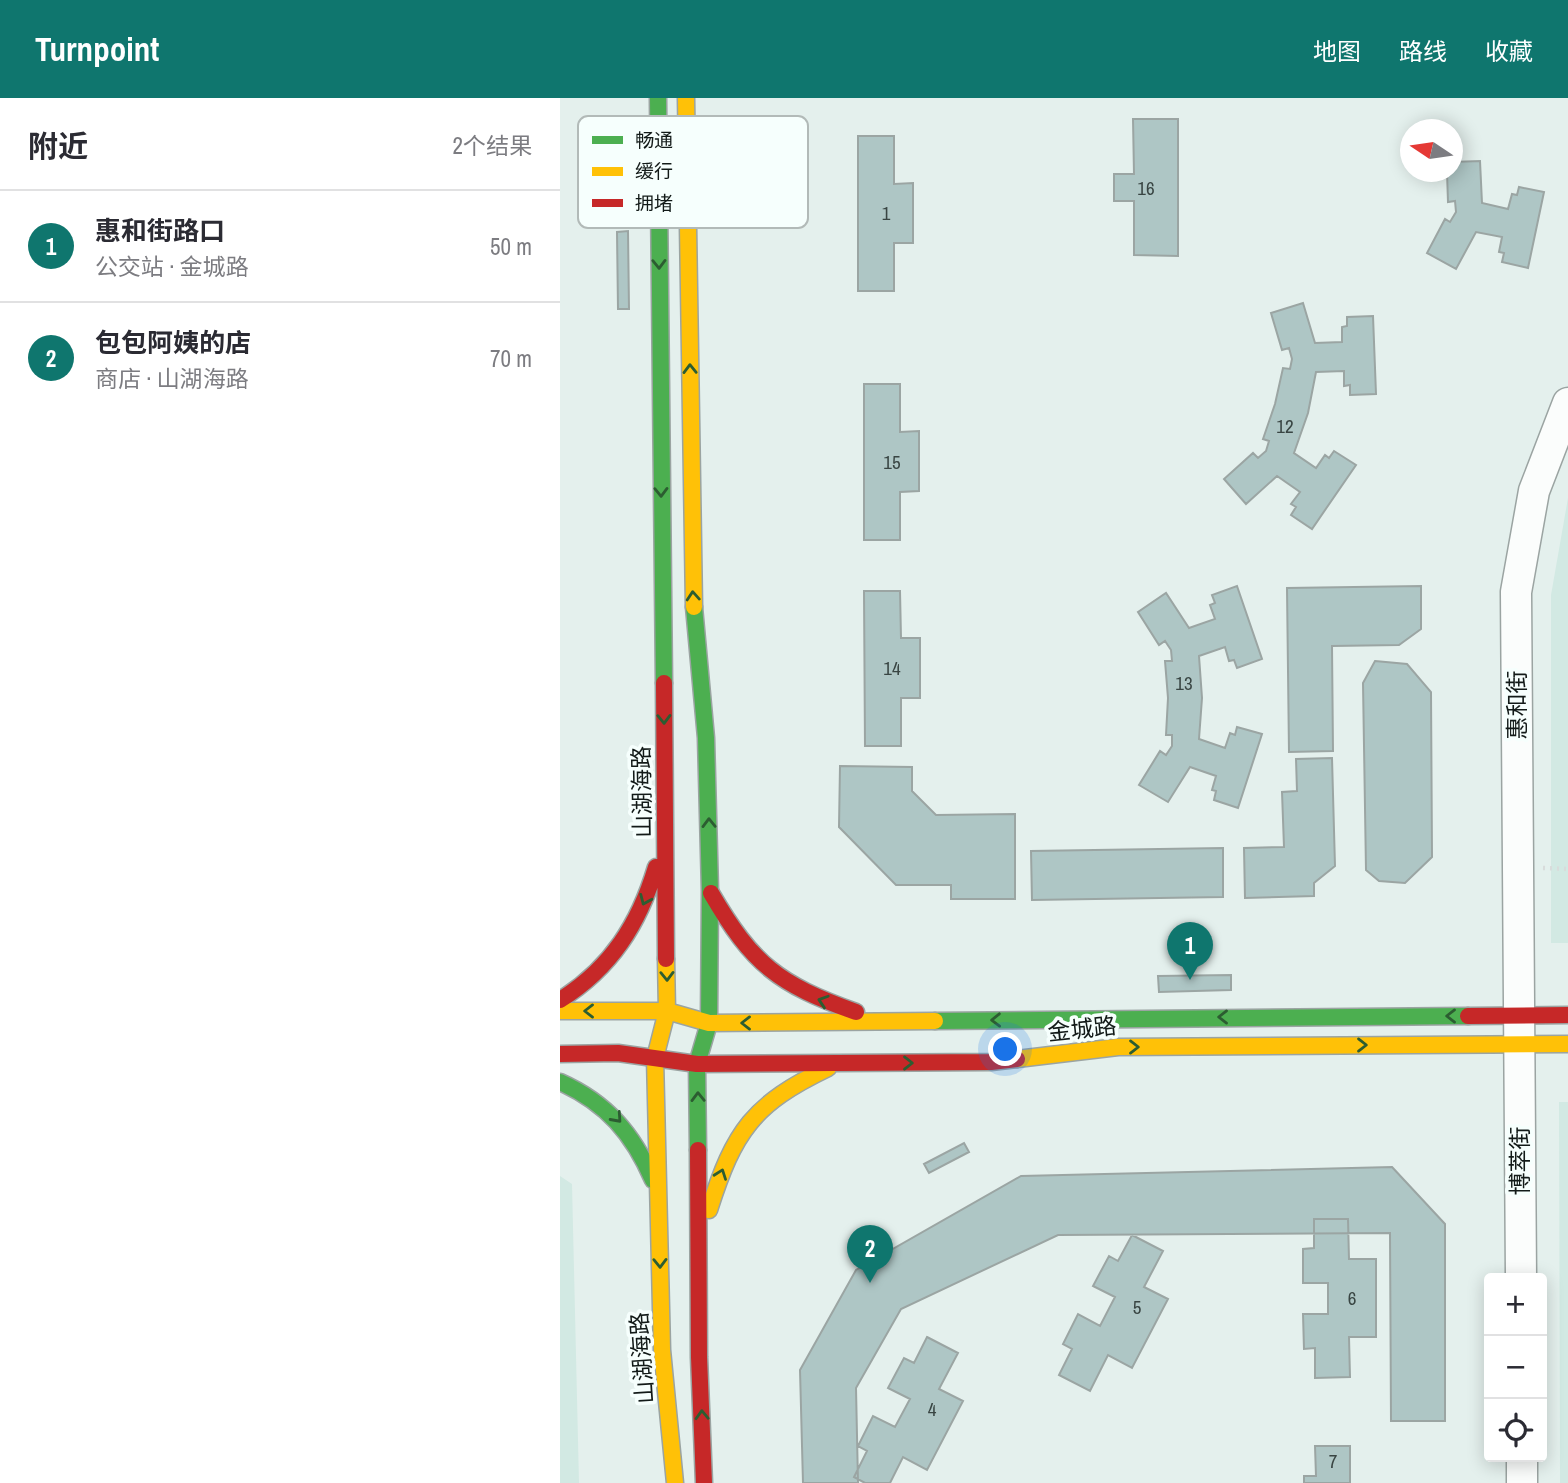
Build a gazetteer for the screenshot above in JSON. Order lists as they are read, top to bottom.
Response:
{
  "streets": {
    "street": [
      "惠和街",
      "山湖海路",
      "金城路",
      "博萃街"
    ]
  },
  "crossings": [
    ["惠和街", "金城路"],
    ["惠和街", "博萃街"],
    ["山湖海路", "金城路"],
    ["金城路", "博萃街"]
  ],
  "house_numbers": [
    "16",
    "1",
    "12",
    "15",
    "14",
    "13",
    "6",
    "5",
    "4",
    "7"
  ],
  "legend": ["畅通", "缓行", "拥堵"],
  "north": "left",
  "page": {
    "header": "Turnpoint",
    "nav": ["地图", "路线", "收藏"],
    "heading": ["附近", "2个结果"],
    "list": [
      {
        "mark": "1",
        "name": "惠和街路口",
        "note": "公交站 · 金城路",
        "value": "50 m"
      },
      {
        "mark": "2",
        "name": "包包阿姨的店",
        "note": "商店 · 山湖海路",
        "value": "70 m"
      }
    ],
    "pins": ["1", "2"],
    "map_buttons": ["+", "−"]
  }
}
